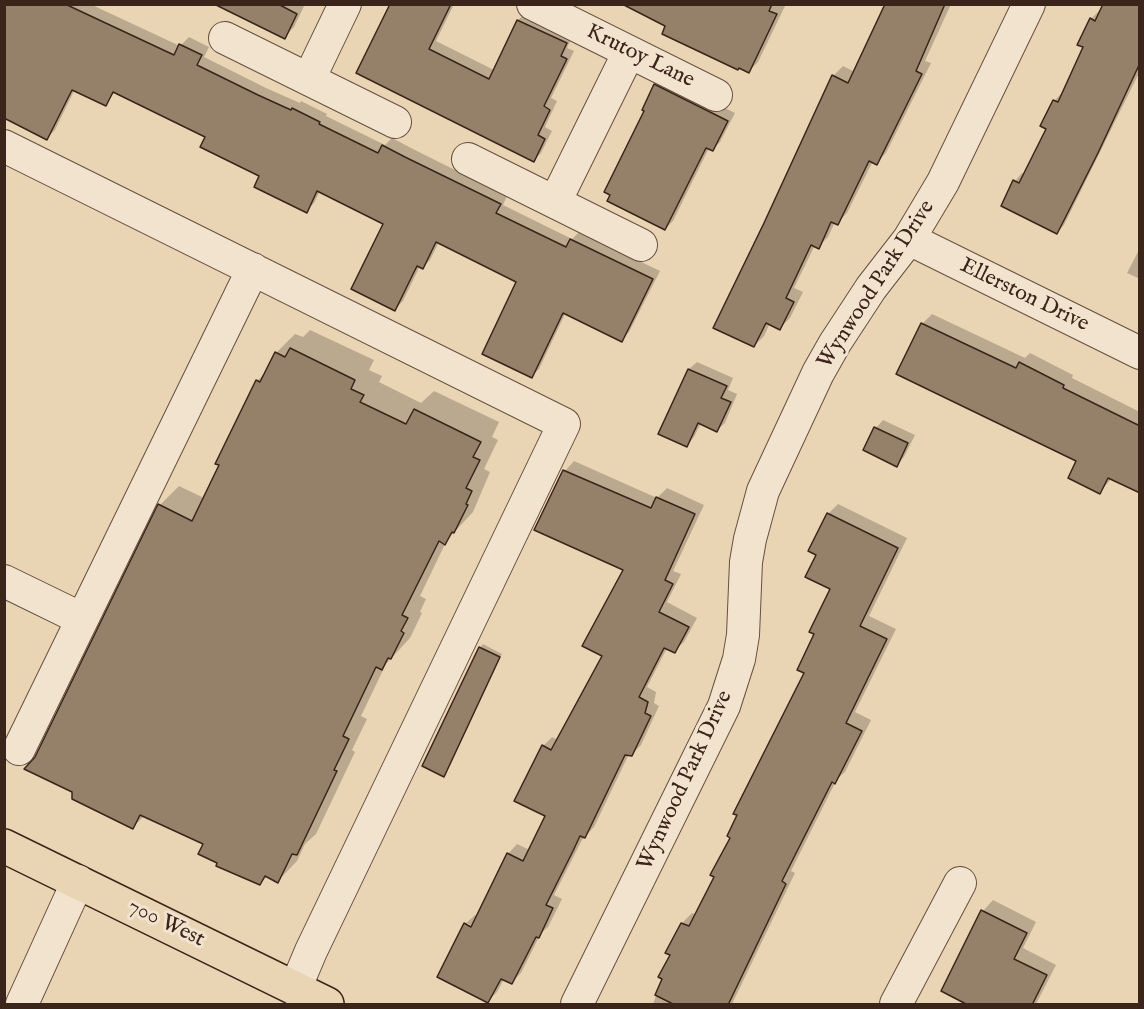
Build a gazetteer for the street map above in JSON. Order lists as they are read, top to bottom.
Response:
{
  "streets": {
    "main road": ["700 West"],
    "street": ["Krutoy Lane", "Wynwood Park Drive", "Ellerston Drive"]
  },
  "crossings": [
    ["Wynwood Park Drive", "Ellerston Drive"]
  ]
}
